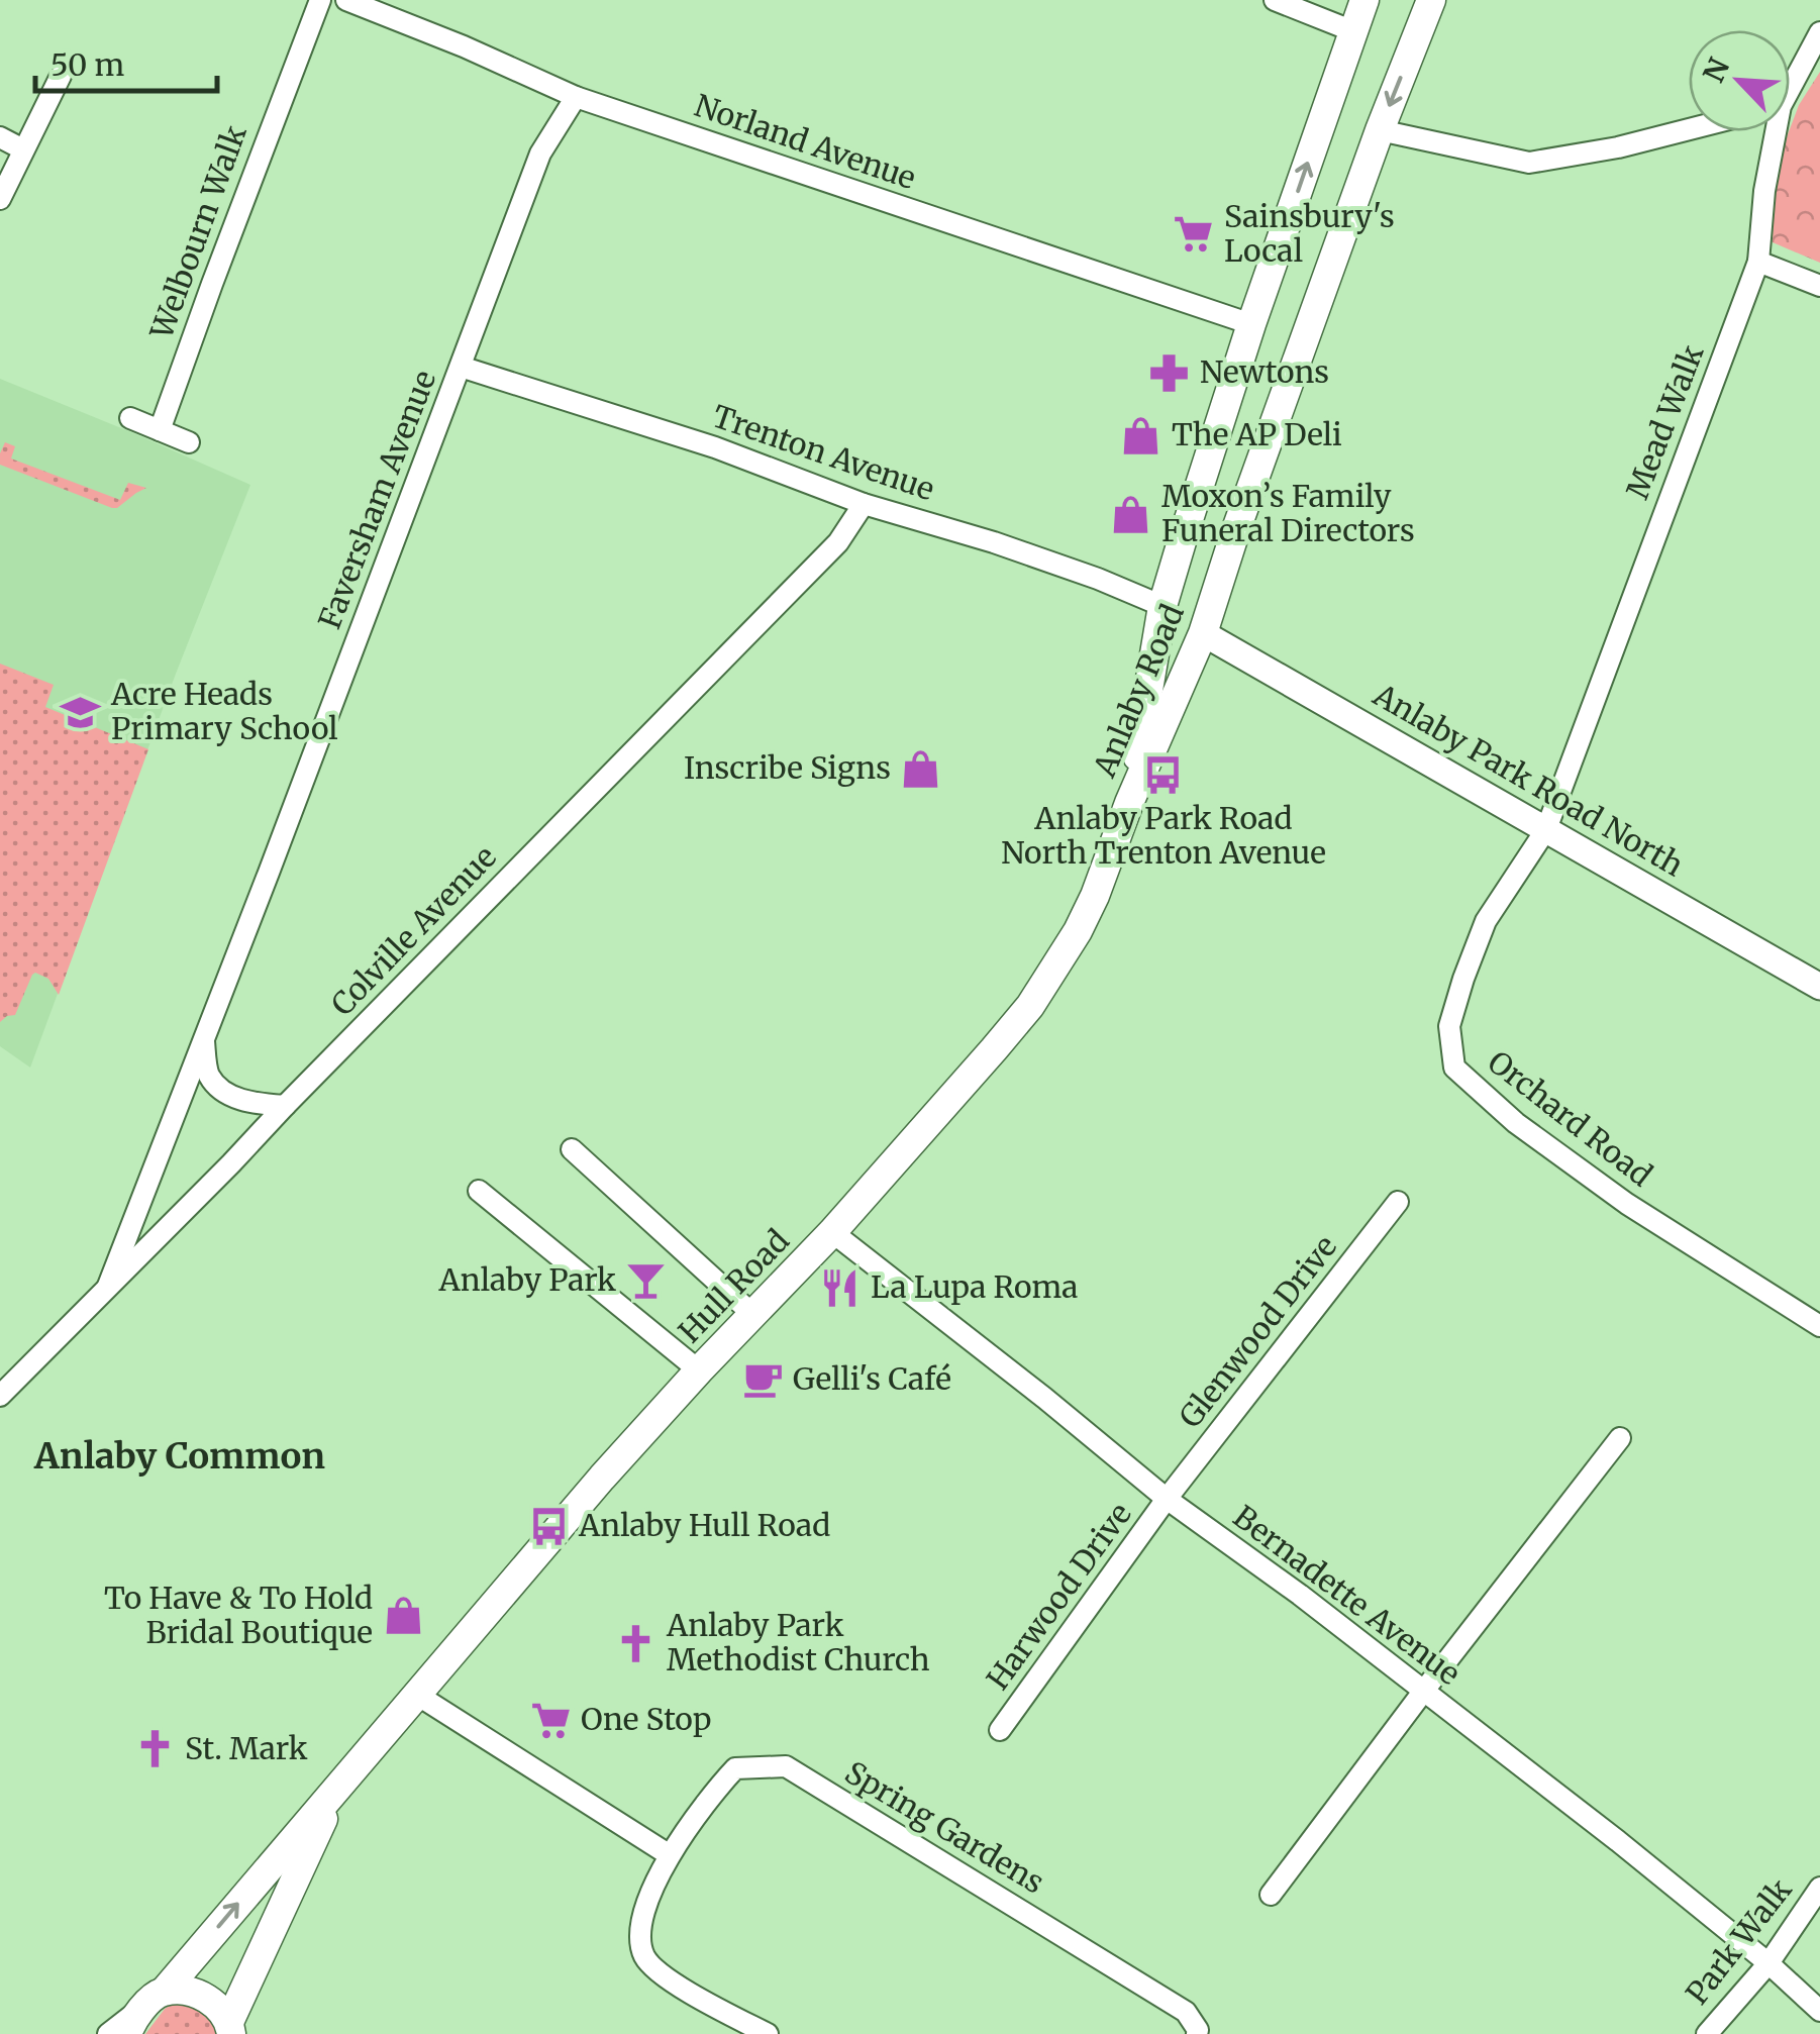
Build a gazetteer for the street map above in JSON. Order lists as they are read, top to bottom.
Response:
{
  "streets": {
    "main road": ["Anlaby Road", "Hull Road"],
    "street": [
      "Norland Avenue",
      "Welbourn Walk",
      "Mead Walk",
      "Trenton Avenue",
      "Faversham Avenue",
      "Anlaby Park Road North",
      "Colville Avenue",
      "Orchard Road",
      "Glenwood Drive",
      "Bernadette Avenue",
      "Harwood Drive",
      "Spring Gardens",
      "Park Walk"
    ]
  },
  "crossings": [
    ["Norland Avenue", "Faversham Avenue"],
    ["Norland Avenue", "Anlaby Road"],
    ["Mead Walk", "Anlaby Park Road North"],
    ["Mead Walk", "Orchard Road"],
    ["Trenton Avenue", "Faversham Avenue"],
    ["Trenton Avenue", "Anlaby Road"],
    ["Trenton Avenue", "Colville Avenue"],
    ["Faversham Avenue", "Colville Avenue"],
    ["Anlaby Road", "Anlaby Park Road North"],
    ["Anlaby Road", "Hull Road"],
    ["Anlaby Park Road North", "Orchard Road"],
    ["Hull Road", "Bernadette Avenue"],
    ["Glenwood Drive", "Bernadette Avenue"],
    ["Glenwood Drive", "Harwood Drive"],
    ["Bernadette Avenue", "Harwood Drive"],
    ["Bernadette Avenue", "Park Walk"]
  ],
  "districts": ["Anlaby Common"],
  "places": {
    "supermarket": ["Sainsbury's Local", "One Stop"],
    "pharmacy": ["Newtons"],
    "shop": [
      "The AP Deli",
      "Moxon’s Family Funeral Directors",
      "Inscribe Signs",
      "To Have & To Hold Bridal Boutique"
    ],
    "school or university": ["Acre Heads Primary School"],
    "bus stop": ["Anlaby Park Road North Trenton Avenue", "Anlaby Hull Road"],
    "bar": ["Anlaby Park"],
    "restaurant": ["La Lupa Roma"],
    "cafe": ["Gelli's Café"],
    "church": ["Anlaby Park Methodist Church", "St. Mark"]
  },
  "scale_bar": "50 m",
  "north": "top left"
}
